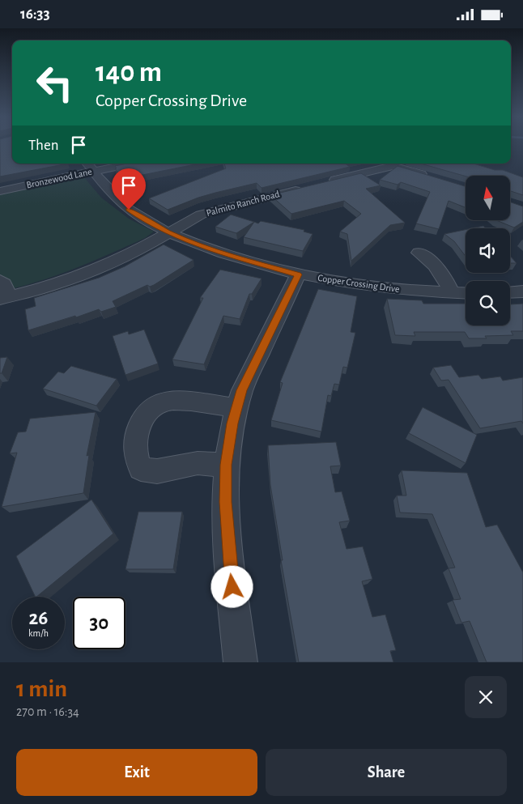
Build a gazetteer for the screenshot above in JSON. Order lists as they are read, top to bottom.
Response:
{
  "streets": {
    "street": ["Bronzewood Lane", "Palmito Ranch Road", "Copper Crossing Drive"]
  },
  "crossings": [
    ["Bronzewood Lane", "Copper Crossing Drive"],
    ["Palmito Ranch Road", "Copper Crossing Drive"]
  ],
  "north": "top",
  "page": {
    "status": "16:33",
    "turn": ["140 m", "Copper Crossing Drive"],
    "then": "Then",
    "speed": "26 km/h",
    "limit": "30",
    "heading": ["1 min", "270 m · 16:34"],
    "buttons": ["Exit", "Share"]
  }
}
